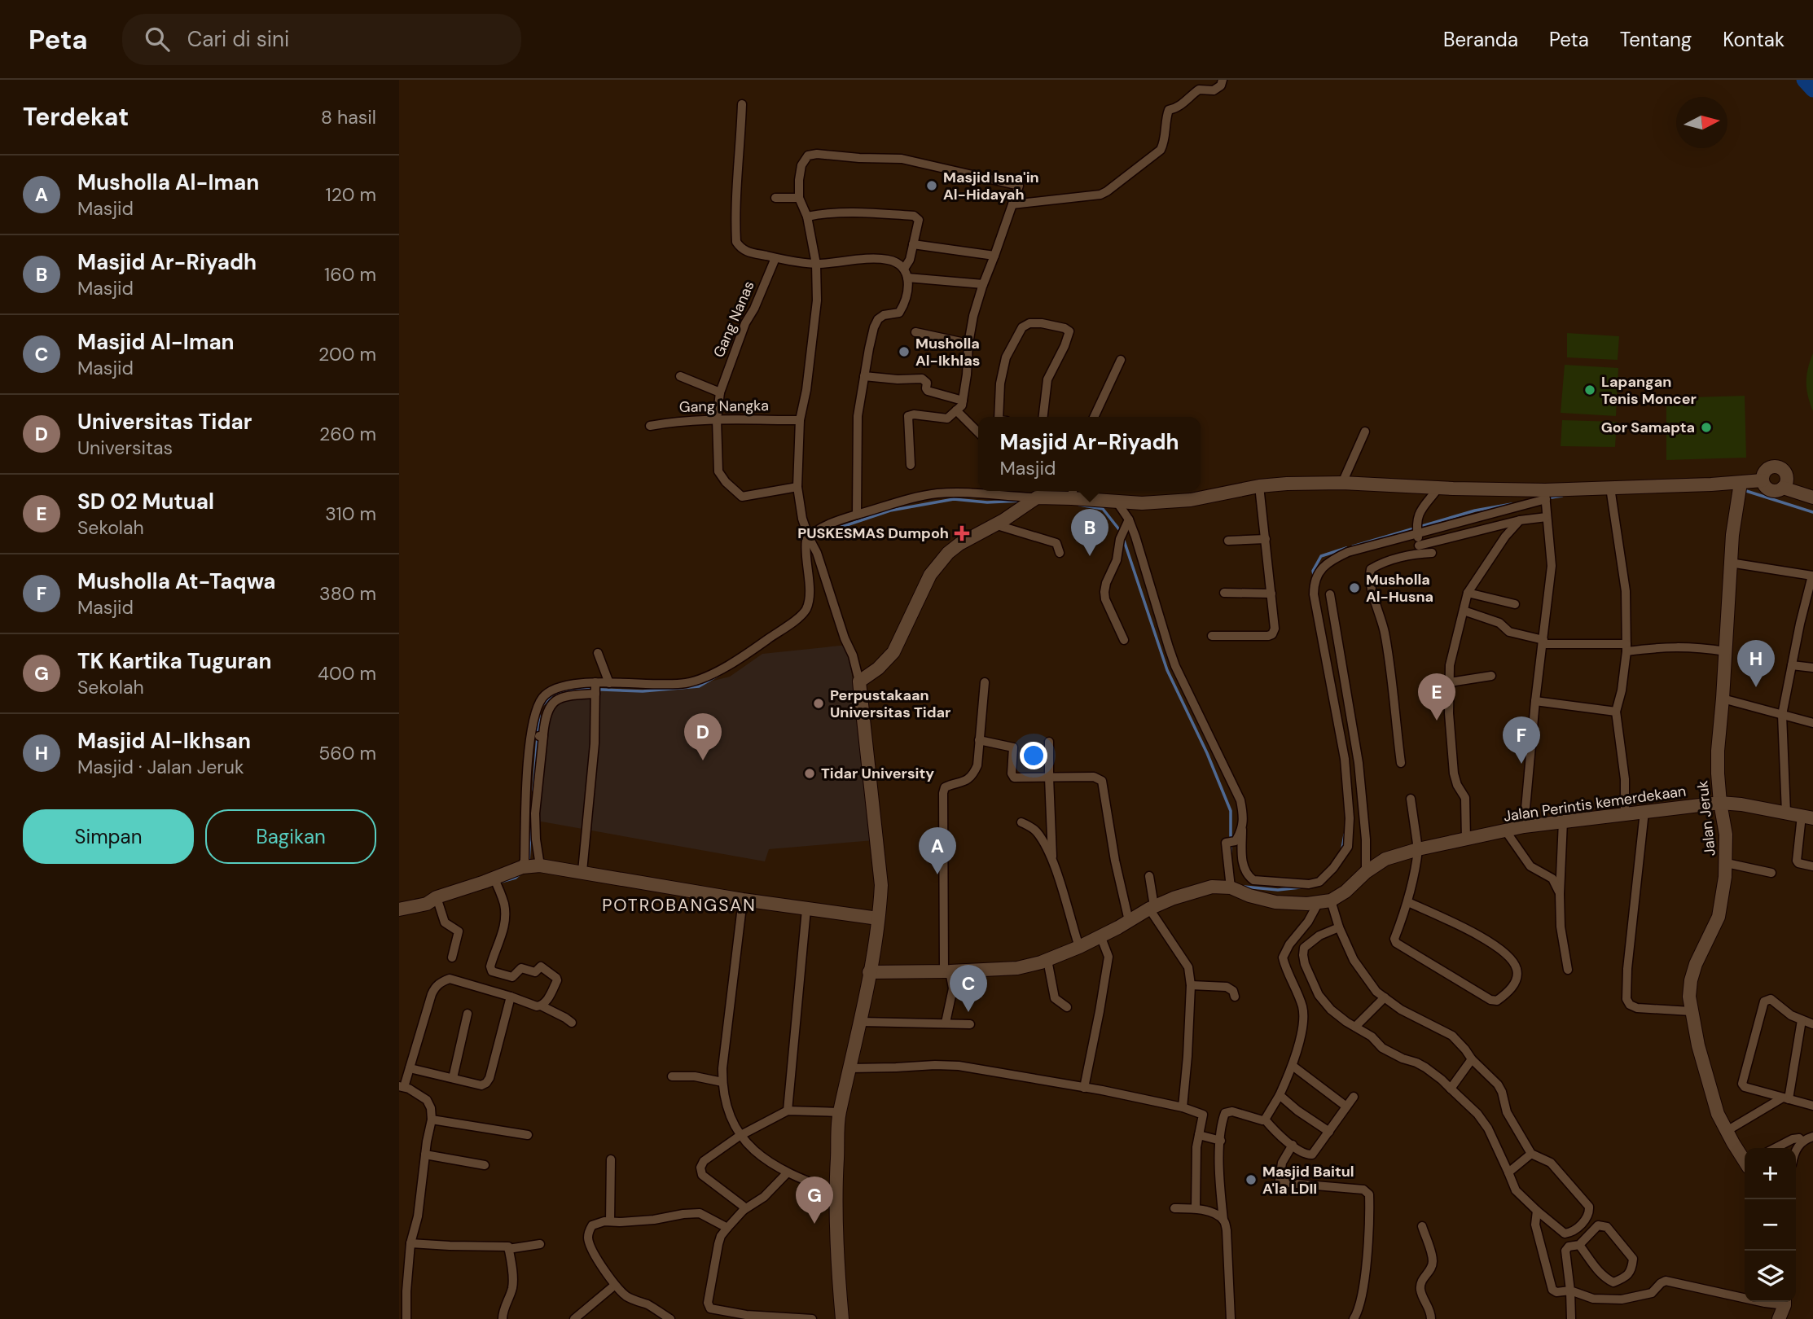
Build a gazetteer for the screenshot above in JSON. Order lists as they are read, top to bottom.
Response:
{
  "streets": {
    "street": [
      "Gang Nanas",
      "Gang Nangka",
      "Jalan Perintis kemerdekaan",
      "Jalan Jeruk"
    ]
  },
  "crossings": [
    ["Gang Nanas", "Gang Nangka"],
    ["Jalan Perintis kemerdekaan", "Jalan Jeruk"]
  ],
  "districts": ["POTROBANGSAN"],
  "places": {
    "other": [
      "Masjid Isna'in Al-Hidayah",
      "Musholla Al-Ikhlas",
      "Lapangan Tenis Moncer",
      "Gor Samapta",
      "Musholla Al-Husna",
      "Perpustakaan Universitas Tidar",
      "Tidar University",
      "Masjid Baitul A'la LDII"
    ],
    "health": ["PUSKESMAS Dumpoh"]
  },
  "north": "right",
  "page": {
    "header": "Peta",
    "search": "Cari di sini",
    "nav": [
      "Beranda",
      "Peta",
      "Tentang",
      "Kontak"
    ],
    "heading": ["Terdekat", "8 hasil"],
    "list": [
      {
        "mark": "A",
        "name": "Musholla Al-Iman",
        "note": "Masjid",
        "value": "120 m"
      },
      {
        "mark": "B",
        "name": "Masjid Ar-Riyadh",
        "note": "Masjid",
        "value": "160 m"
      },
      {
        "mark": "C",
        "name": "Masjid Al-Iman",
        "note": "Masjid",
        "value": "200 m"
      },
      {
        "mark": "D",
        "name": "Universitas Tidar",
        "note": "Universitas",
        "value": "260 m"
      },
      {
        "mark": "E",
        "name": "SD 02 Mutual",
        "note": "Sekolah",
        "value": "310 m"
      },
      {
        "mark": "F",
        "name": "Musholla At-Taqwa",
        "note": "Masjid",
        "value": "380 m"
      },
      {
        "mark": "G",
        "name": "TK Kartika Tuguran",
        "note": "Sekolah",
        "value": "400 m"
      },
      {
        "mark": "H",
        "name": "Masjid Al-Ikhsan",
        "note": "Masjid · Jalan Jeruk",
        "value": "560 m"
      }
    ],
    "popup": ["Masjid Ar-Riyadh", "Masjid"],
    "pins": [
      "B",
      "H",
      "E",
      "D",
      "F",
      "A",
      "C",
      "G"
    ],
    "buttons": ["Simpan", "Bagikan"],
    "map_buttons": ["+", "−"]
  }
}
